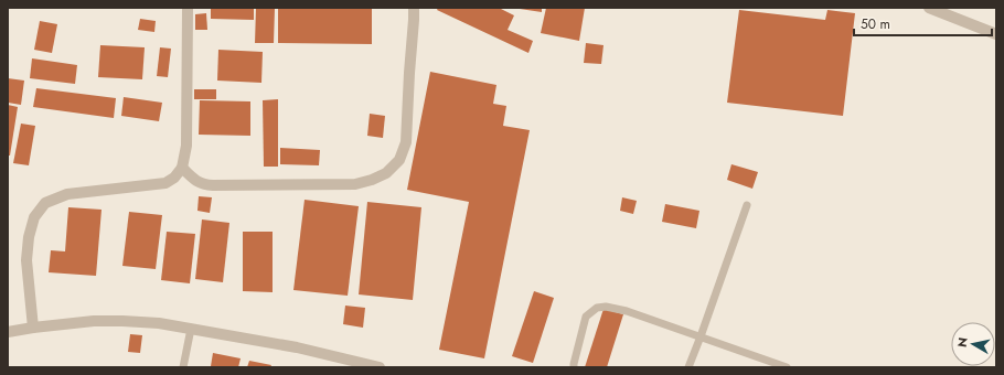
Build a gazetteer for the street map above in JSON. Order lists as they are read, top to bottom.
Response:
{
  "scale_bar": "50 m",
  "north": "left"
}
